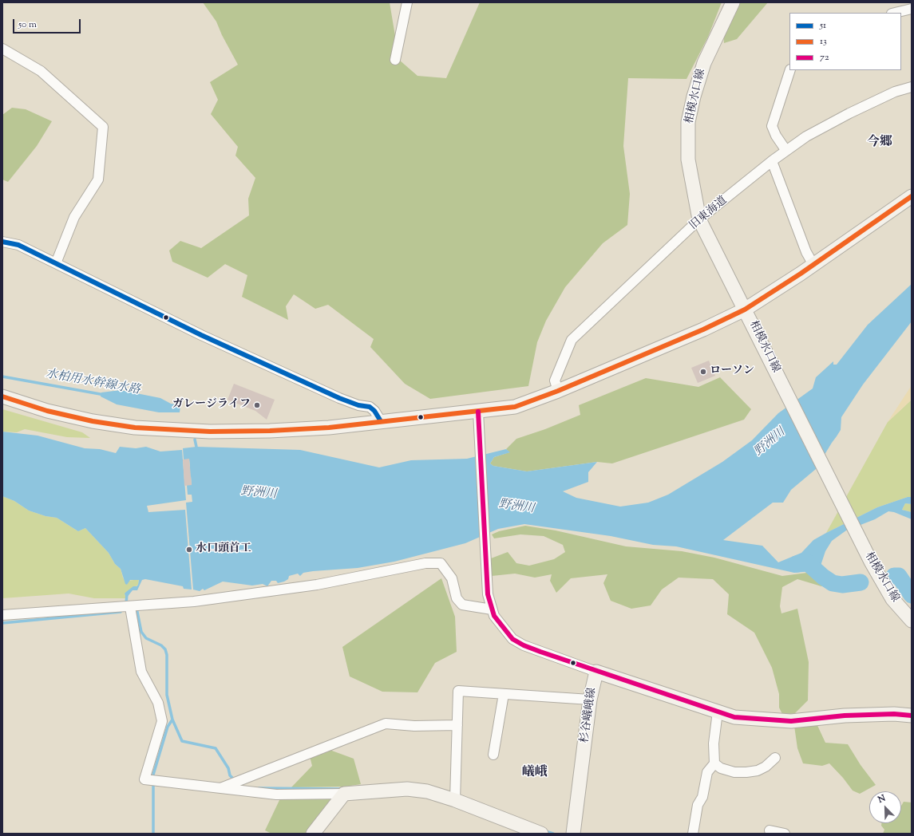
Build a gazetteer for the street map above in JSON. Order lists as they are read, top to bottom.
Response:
{
  "streets": {
    "main road": ["相模水口線", "杉谷嶬峨線"],
    "street": ["旧東海道"]
  },
  "crossings": [
    ["相模水口線", "旧東海道"]
  ],
  "districts": ["今郷", "嶬峨"],
  "water": ["水柏用水幹線水路", "野洲川"],
  "places": ["ローソン", "ガレージライフ", "水口頭首工"],
  "lines": ["transit line 13", "transit line 51", "transit line 72"],
  "legend": ["51", "13", "72"],
  "scale_bar": "50 m",
  "north": "top left"
}
